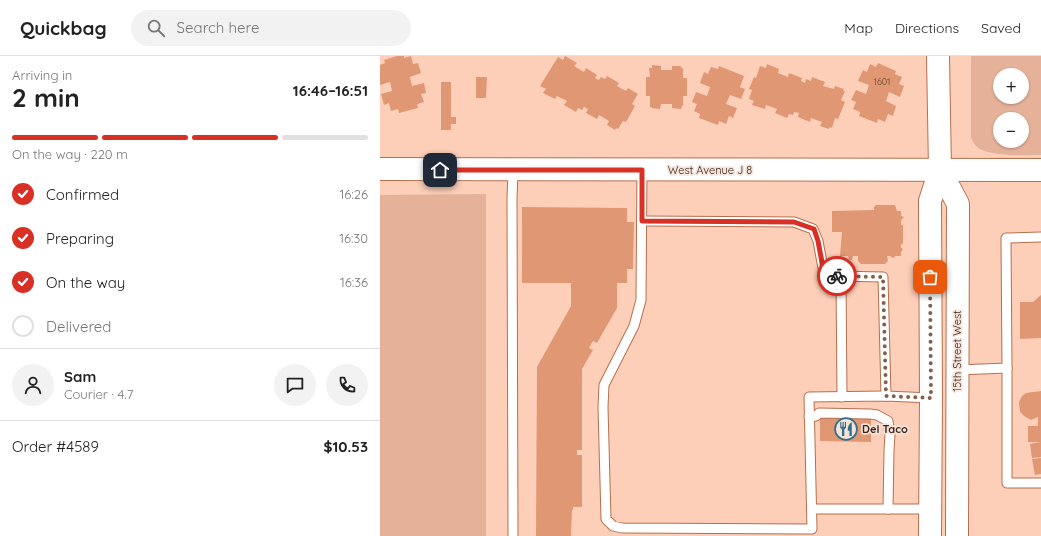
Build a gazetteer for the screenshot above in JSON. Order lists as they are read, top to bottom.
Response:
{
  "streets": {
    "street": ["West Avenue J 8", "15th Street West"]
  },
  "crossings": [
    ["West Avenue J 8", "15th Street West"]
  ],
  "places": {
    "restaurant": ["Del Taco"]
  },
  "house_numbers": ["1601"],
  "page": {
    "header": "Quickbag",
    "search": "Search here",
    "nav": ["Map", "Directions", "Saved"],
    "heading": ["2 min", "Arriving in", "16:46–16:51"],
    "panel": [
      "Sam",
      "Courier · 4.7",
      "Order #4589",
      "$10.53"
    ],
    "map_buttons": ["+", "−"],
    "bar": "On the way · 220 m",
    "list": [
      ["Confirmed", "16:26"],
      ["Preparing", "16:30"],
      ["On the way", "16:36"],
      "Delivered"
    ]
  }
}
